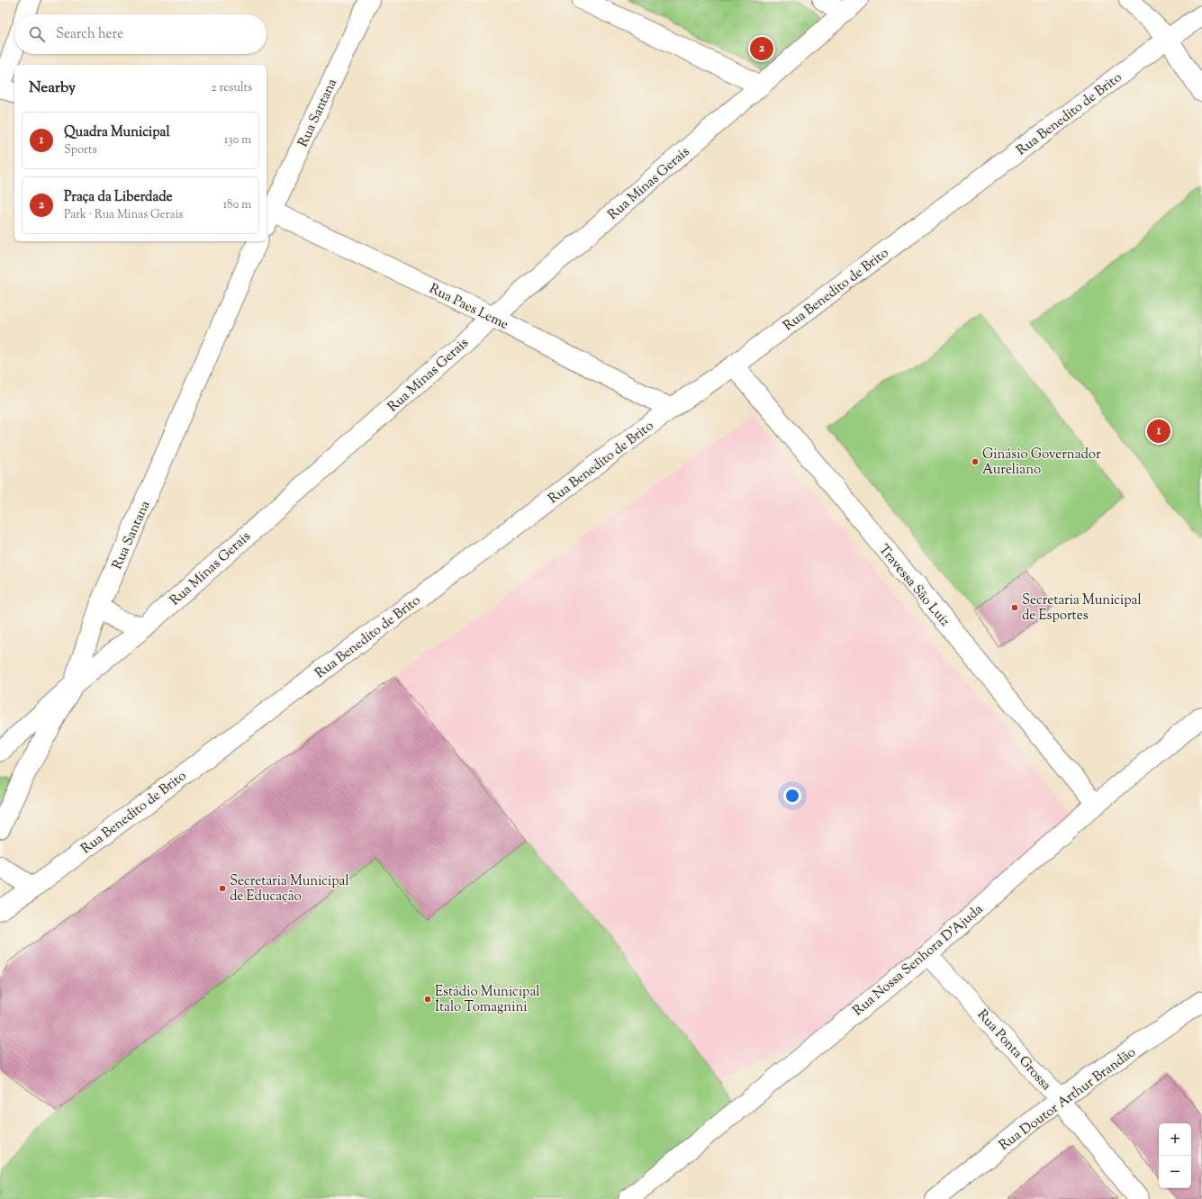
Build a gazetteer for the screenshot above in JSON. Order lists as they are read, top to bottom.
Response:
{
  "streets": {
    "street": [
      "Rua Santana",
      "Rua Benedito de Brito",
      "Rua Minas Gerais",
      "Rua Paes Leme",
      "Travessa São Luiz",
      "Rua Nossa Senhora D'Ajuda",
      "Rua Ponta Grossa",
      "Rua Doutor Arthur Brandão"
    ]
  },
  "crossings": [
    ["Rua Santana", "Rua Minas Gerais"],
    ["Rua Santana", "Rua Paes Leme"],
    ["Rua Benedito de Brito", "Rua Paes Leme"],
    ["Rua Benedito de Brito", "Travessa São Luiz"],
    ["Rua Minas Gerais", "Rua Paes Leme"],
    ["Travessa São Luiz", "Rua Nossa Senhora D'Ajuda"],
    ["Rua Nossa Senhora D'Ajuda", "Rua Ponta Grossa"],
    ["Rua Ponta Grossa", "Rua Doutor Arthur Brandão"]
  ],
  "places": [
    "Ginásio Governador Aureliano",
    "Secretaria Municipal de Esportes",
    "Secretaria Municipal de Educação",
    "Estádio Municipal Ítalo Tomagnini"
  ],
  "page": {
    "search": "Search here",
    "pins": ["2", "1"],
    "heading": ["Nearby", "2 results"],
    "list": [
      {
        "mark": "1",
        "name": "Quadra Municipal",
        "note": "Sports",
        "value": "130 m"
      },
      {
        "mark": "2",
        "name": "Praça da Liberdade",
        "note": "Park · Rua Minas Gerais",
        "value": "180 m"
      }
    ],
    "map_buttons": ["+", "−"]
  }
}
